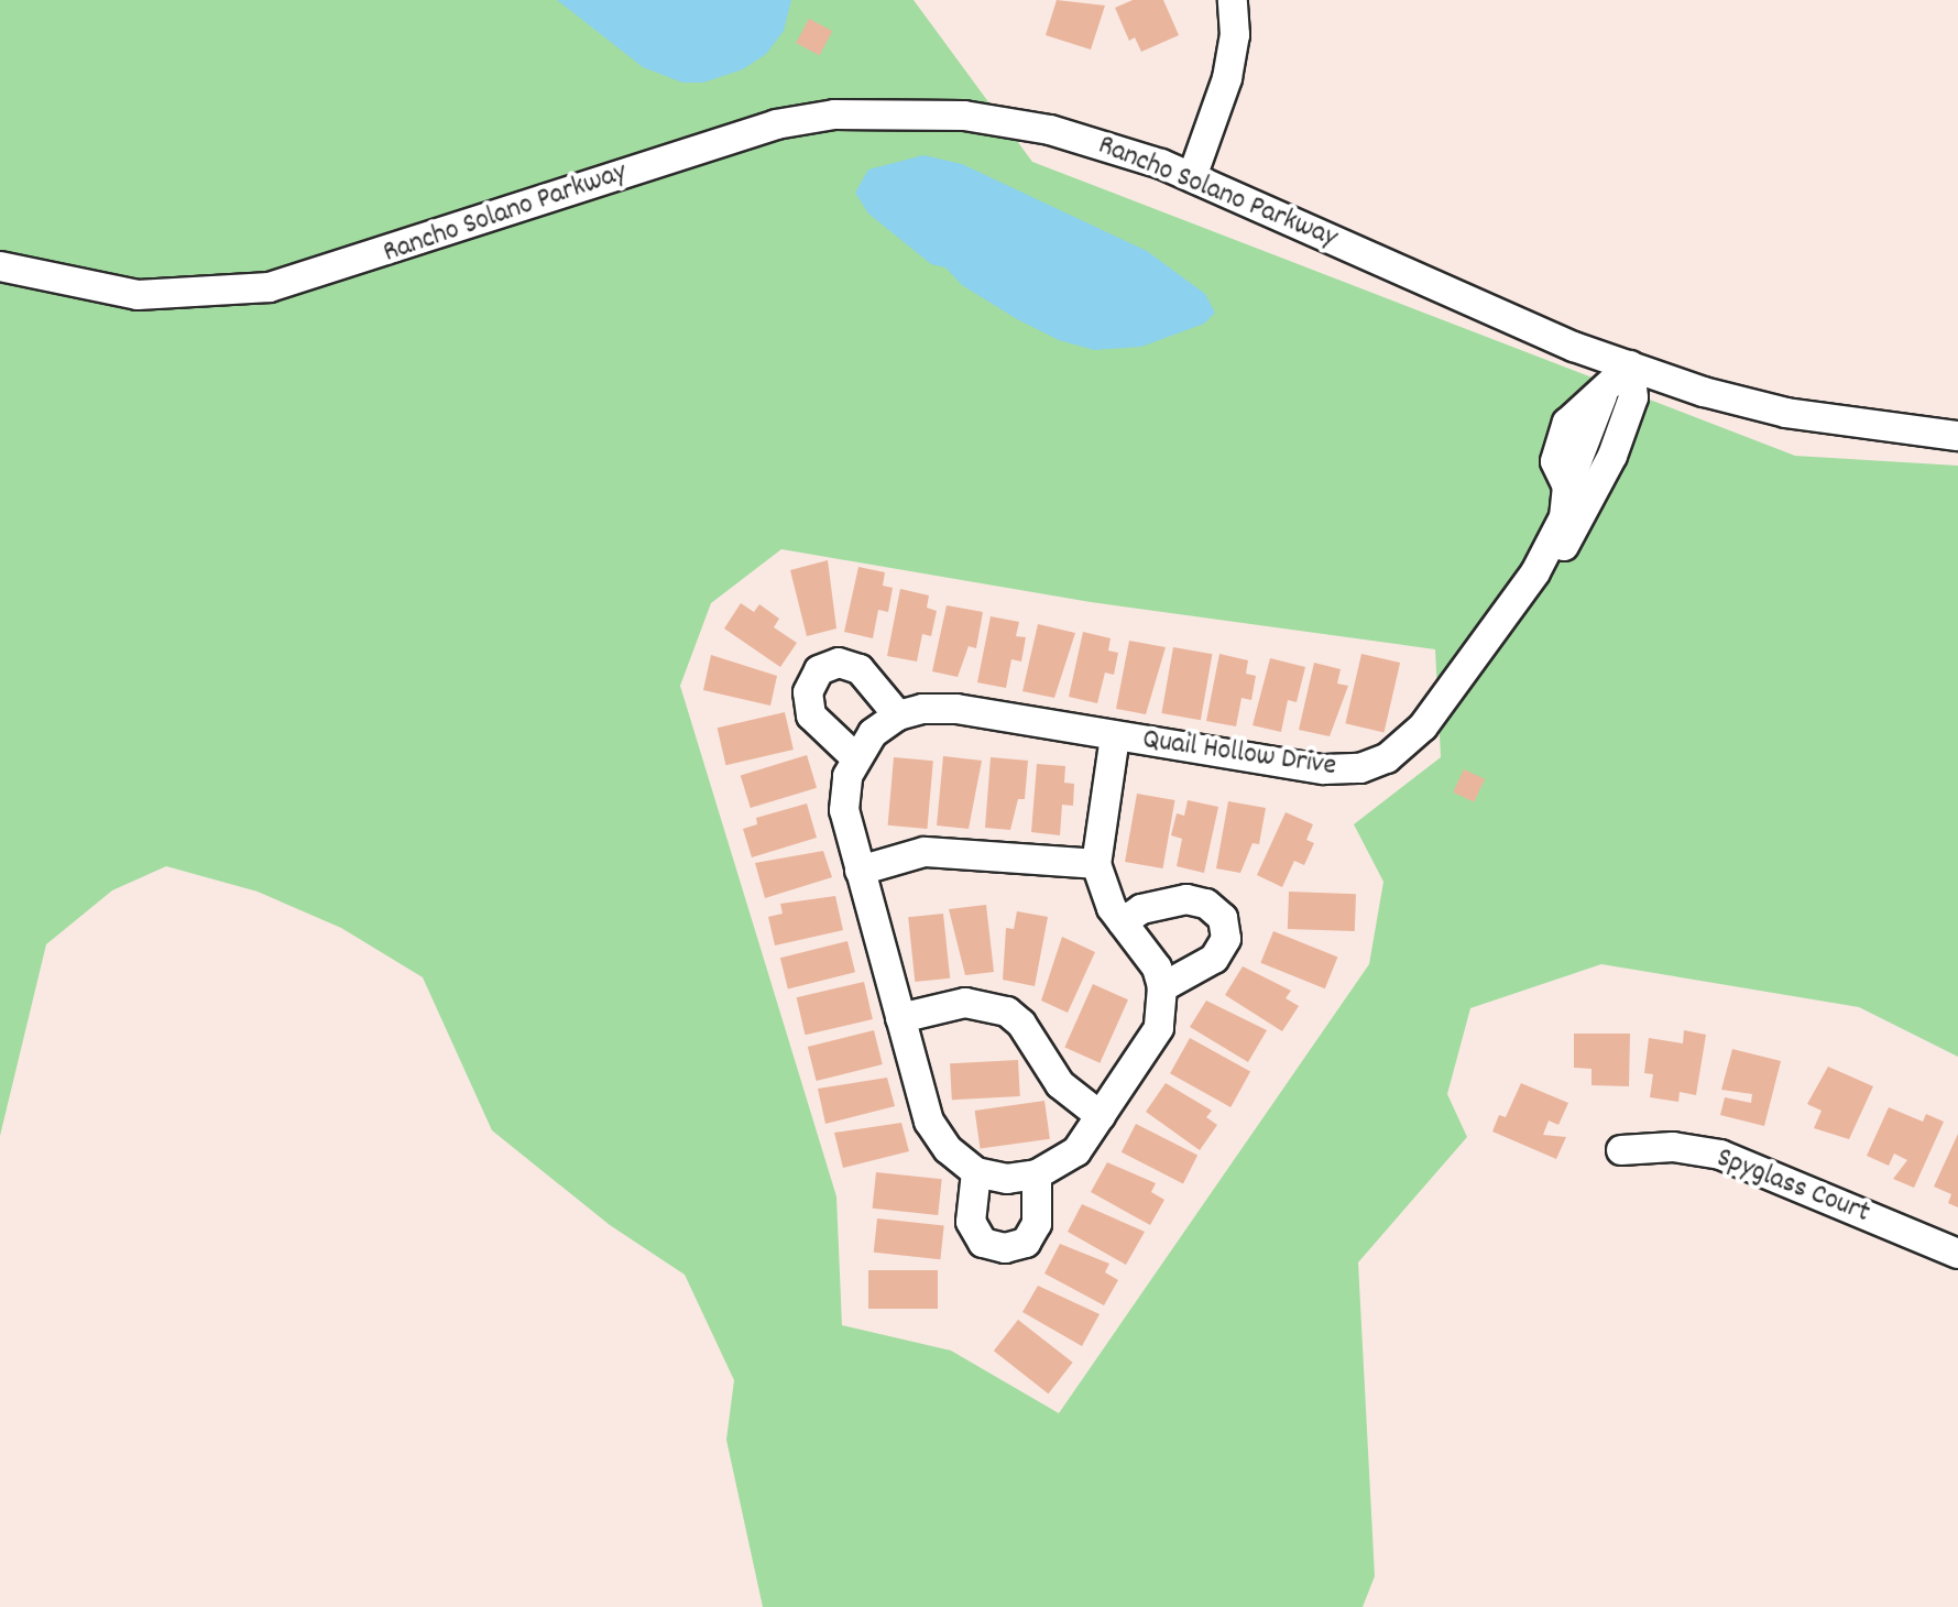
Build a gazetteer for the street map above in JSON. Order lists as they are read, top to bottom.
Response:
{
  "streets": {
    "street": ["Rancho Solano Parkway", "Quail Hollow Drive", "Spyglass Court"]
  },
  "crossings": [
    ["Rancho Solano Parkway", "Quail Hollow Drive"]
  ]
}
